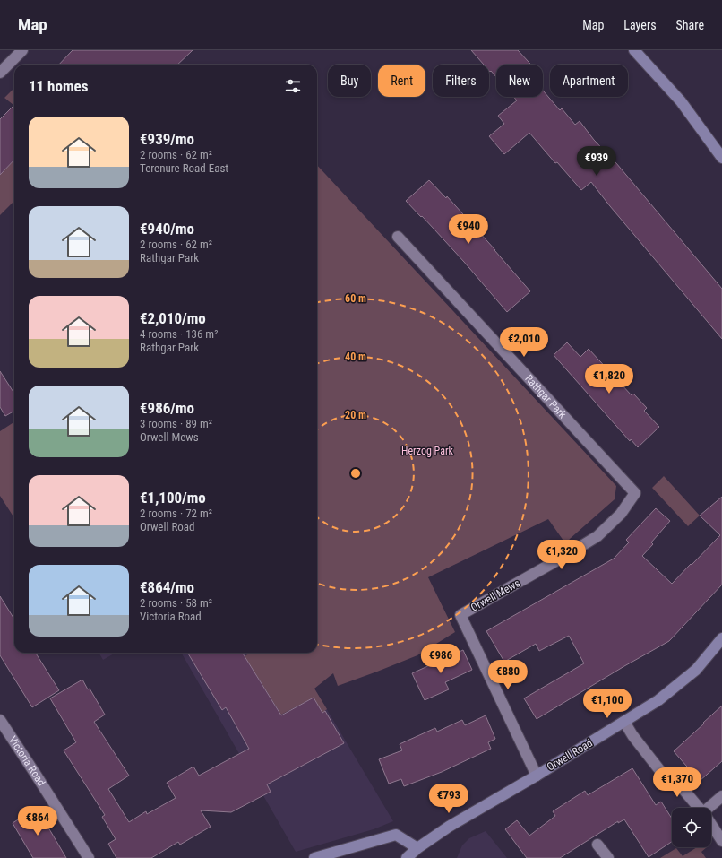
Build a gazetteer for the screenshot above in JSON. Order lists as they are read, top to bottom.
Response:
{
  "streets": {
    "street": [
      "Rathgar Park",
      "Orwell Mews",
      "Orwell Road",
      "Victoria Road"
    ]
  },
  "crossings": [
    ["Rathgar Park", "Orwell Mews"],
    ["Orwell Mews", "Orwell Road"]
  ],
  "parks": ["Herzog Park"],
  "page": {
    "header": "Map",
    "nav": ["Map", "Layers", "Share"],
    "chip": [
      "Buy",
      "Rent",
      "Filters",
      "New",
      "Apartment"
    ],
    "heading": "11 homes",
    "list": [
      {
        "name": "€939/mo",
        "note": "2 rooms · 62 m² · Terenure Road East"
      },
      {
        "name": "€940/mo",
        "note": "2 rooms · 62 m² · Rathgar Park"
      },
      {
        "name": "€2,010/mo",
        "note": "4 rooms · 136 m² · Rathgar Park"
      },
      {
        "name": "€986/mo",
        "note": "3 rooms · 89 m² · Orwell Mews"
      },
      {
        "name": "€1,100/mo",
        "note": "2 rooms · 72 m² · Orwell Road"
      },
      {
        "name": "€864/mo",
        "note": "2 rooms · 58 m² · Victoria Road"
      }
    ],
    "price": [
      "€939",
      "€940",
      "€2,010",
      "€1,820",
      "€1,320",
      "€986",
      "€880",
      "€1,100",
      "€1,370",
      "€793",
      "€864"
    ]
  },
  "rings": ["60 m", "40 m", "20 m"]
}
